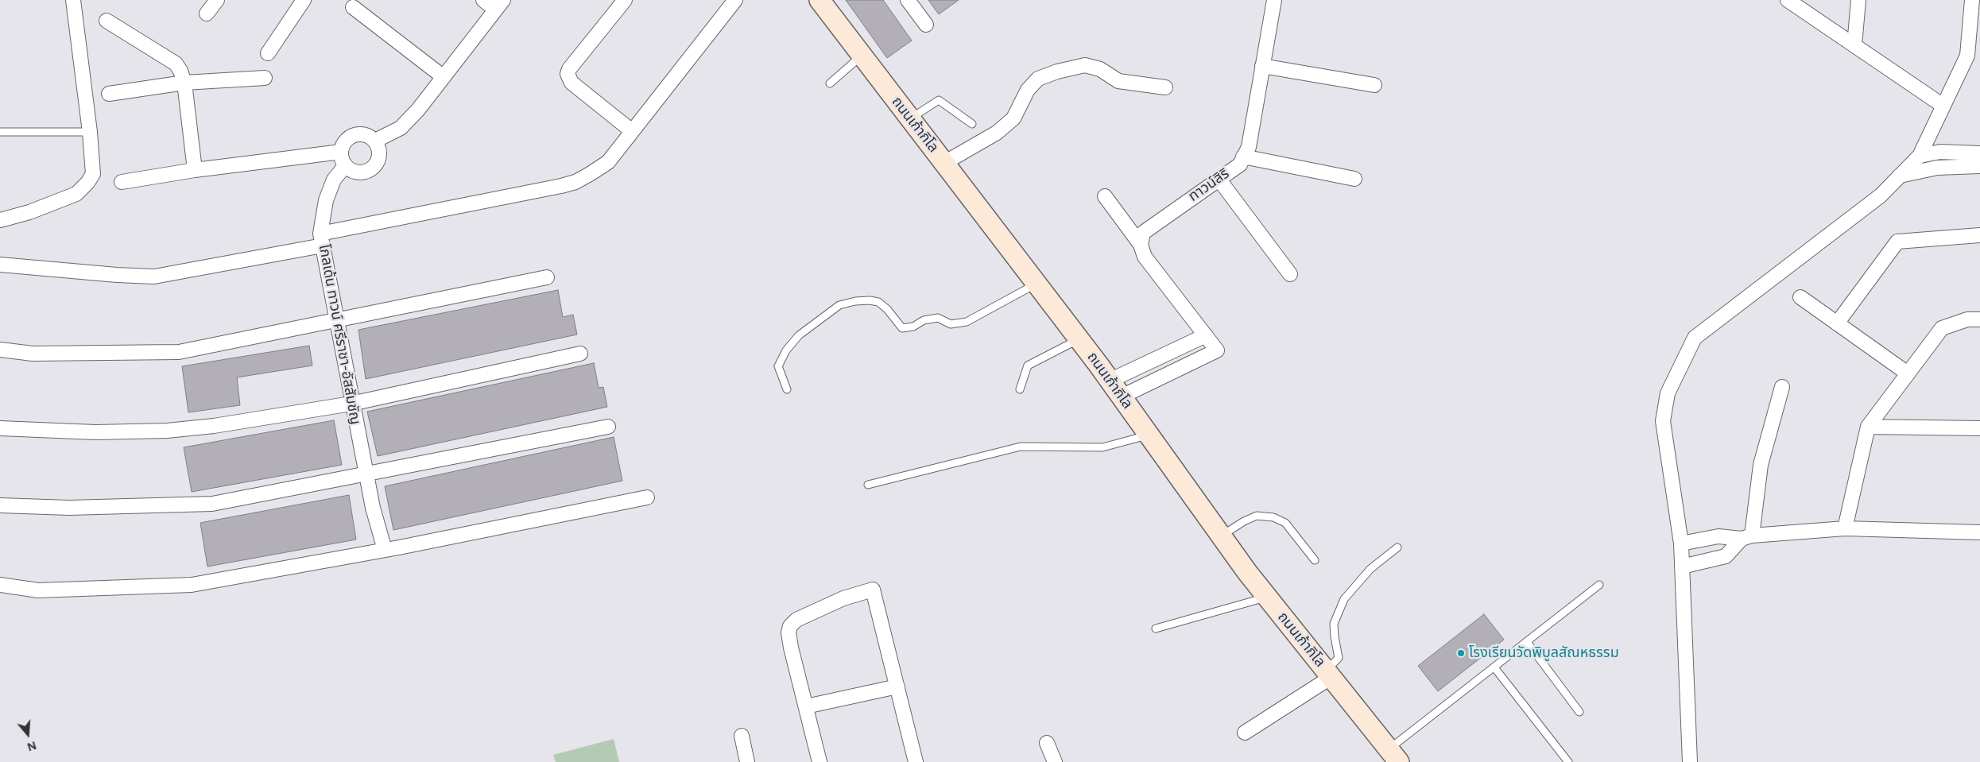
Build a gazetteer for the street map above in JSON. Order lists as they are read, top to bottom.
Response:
{
  "streets": {
    "main road": ["ถนนเก้ากิโล"],
    "street": ["ทาวน์สิริ", "โกลเด้น ทาวน์ ศรีราชา-อัสสัมชัญ"]
  },
  "places": ["โรงเรียนวัดพิบูลสัณหธรรม"],
  "north": "bottom"
}
